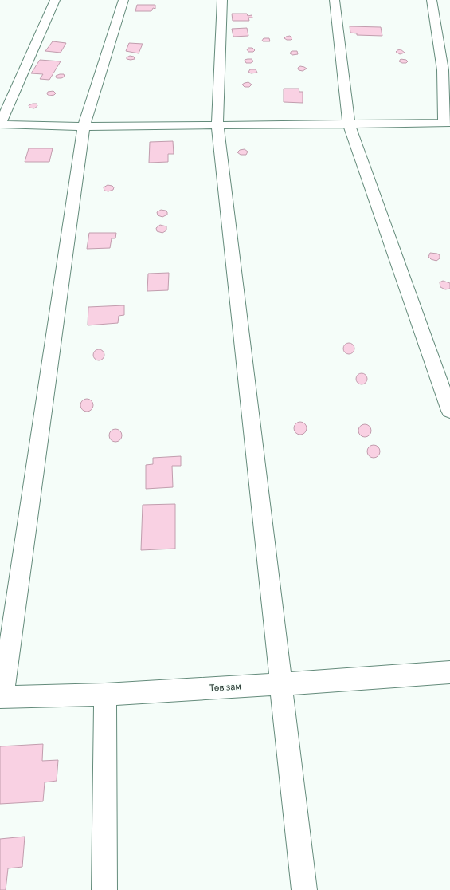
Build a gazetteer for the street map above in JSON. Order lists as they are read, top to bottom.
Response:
{
  "streets": {
    "street": ["Төв зам"]
  }
}
